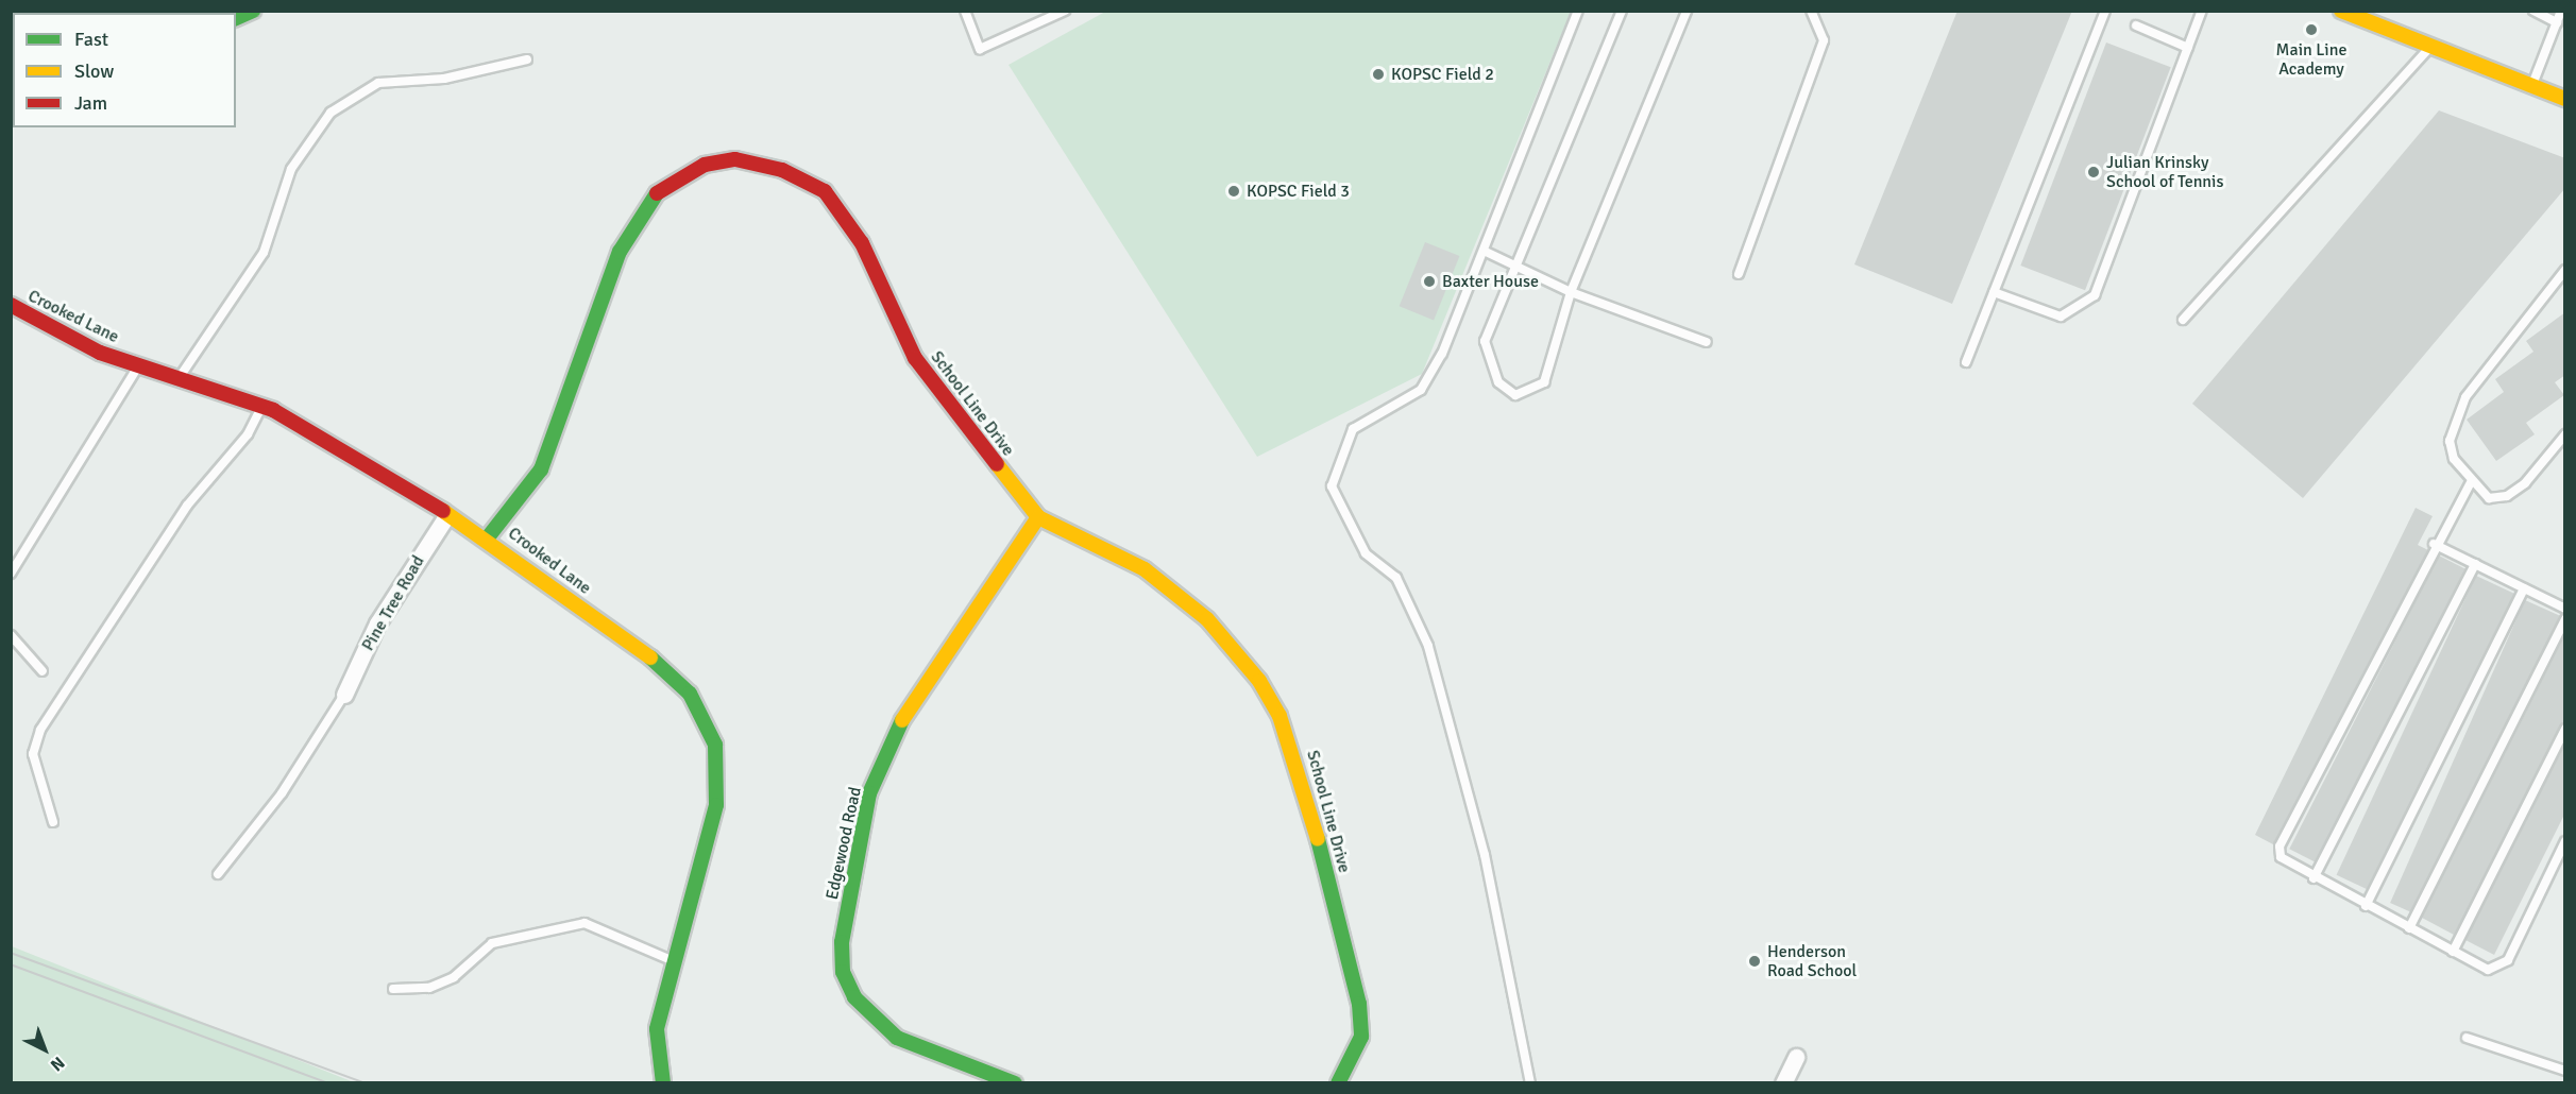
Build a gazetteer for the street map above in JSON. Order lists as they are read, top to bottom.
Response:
{
  "streets": {
    "street": [
      "Crooked Lane",
      "School Line Drive",
      "Pine Tree Road",
      "Edgewood Road"
    ]
  },
  "crossings": [
    ["Crooked Lane", "School Line Drive"],
    ["Crooked Lane", "Pine Tree Road"],
    ["School Line Drive", "Edgewood Road"]
  ],
  "places": [
    "Main Line Academy",
    "KOPSC Field 2",
    "Julian Krinsky School of Tennis",
    "KOPSC Field 3",
    "Baxter House",
    "Henderson Road School"
  ],
  "legend": ["Fast", "Slow", "Jam"],
  "north": "bottom right"
}
